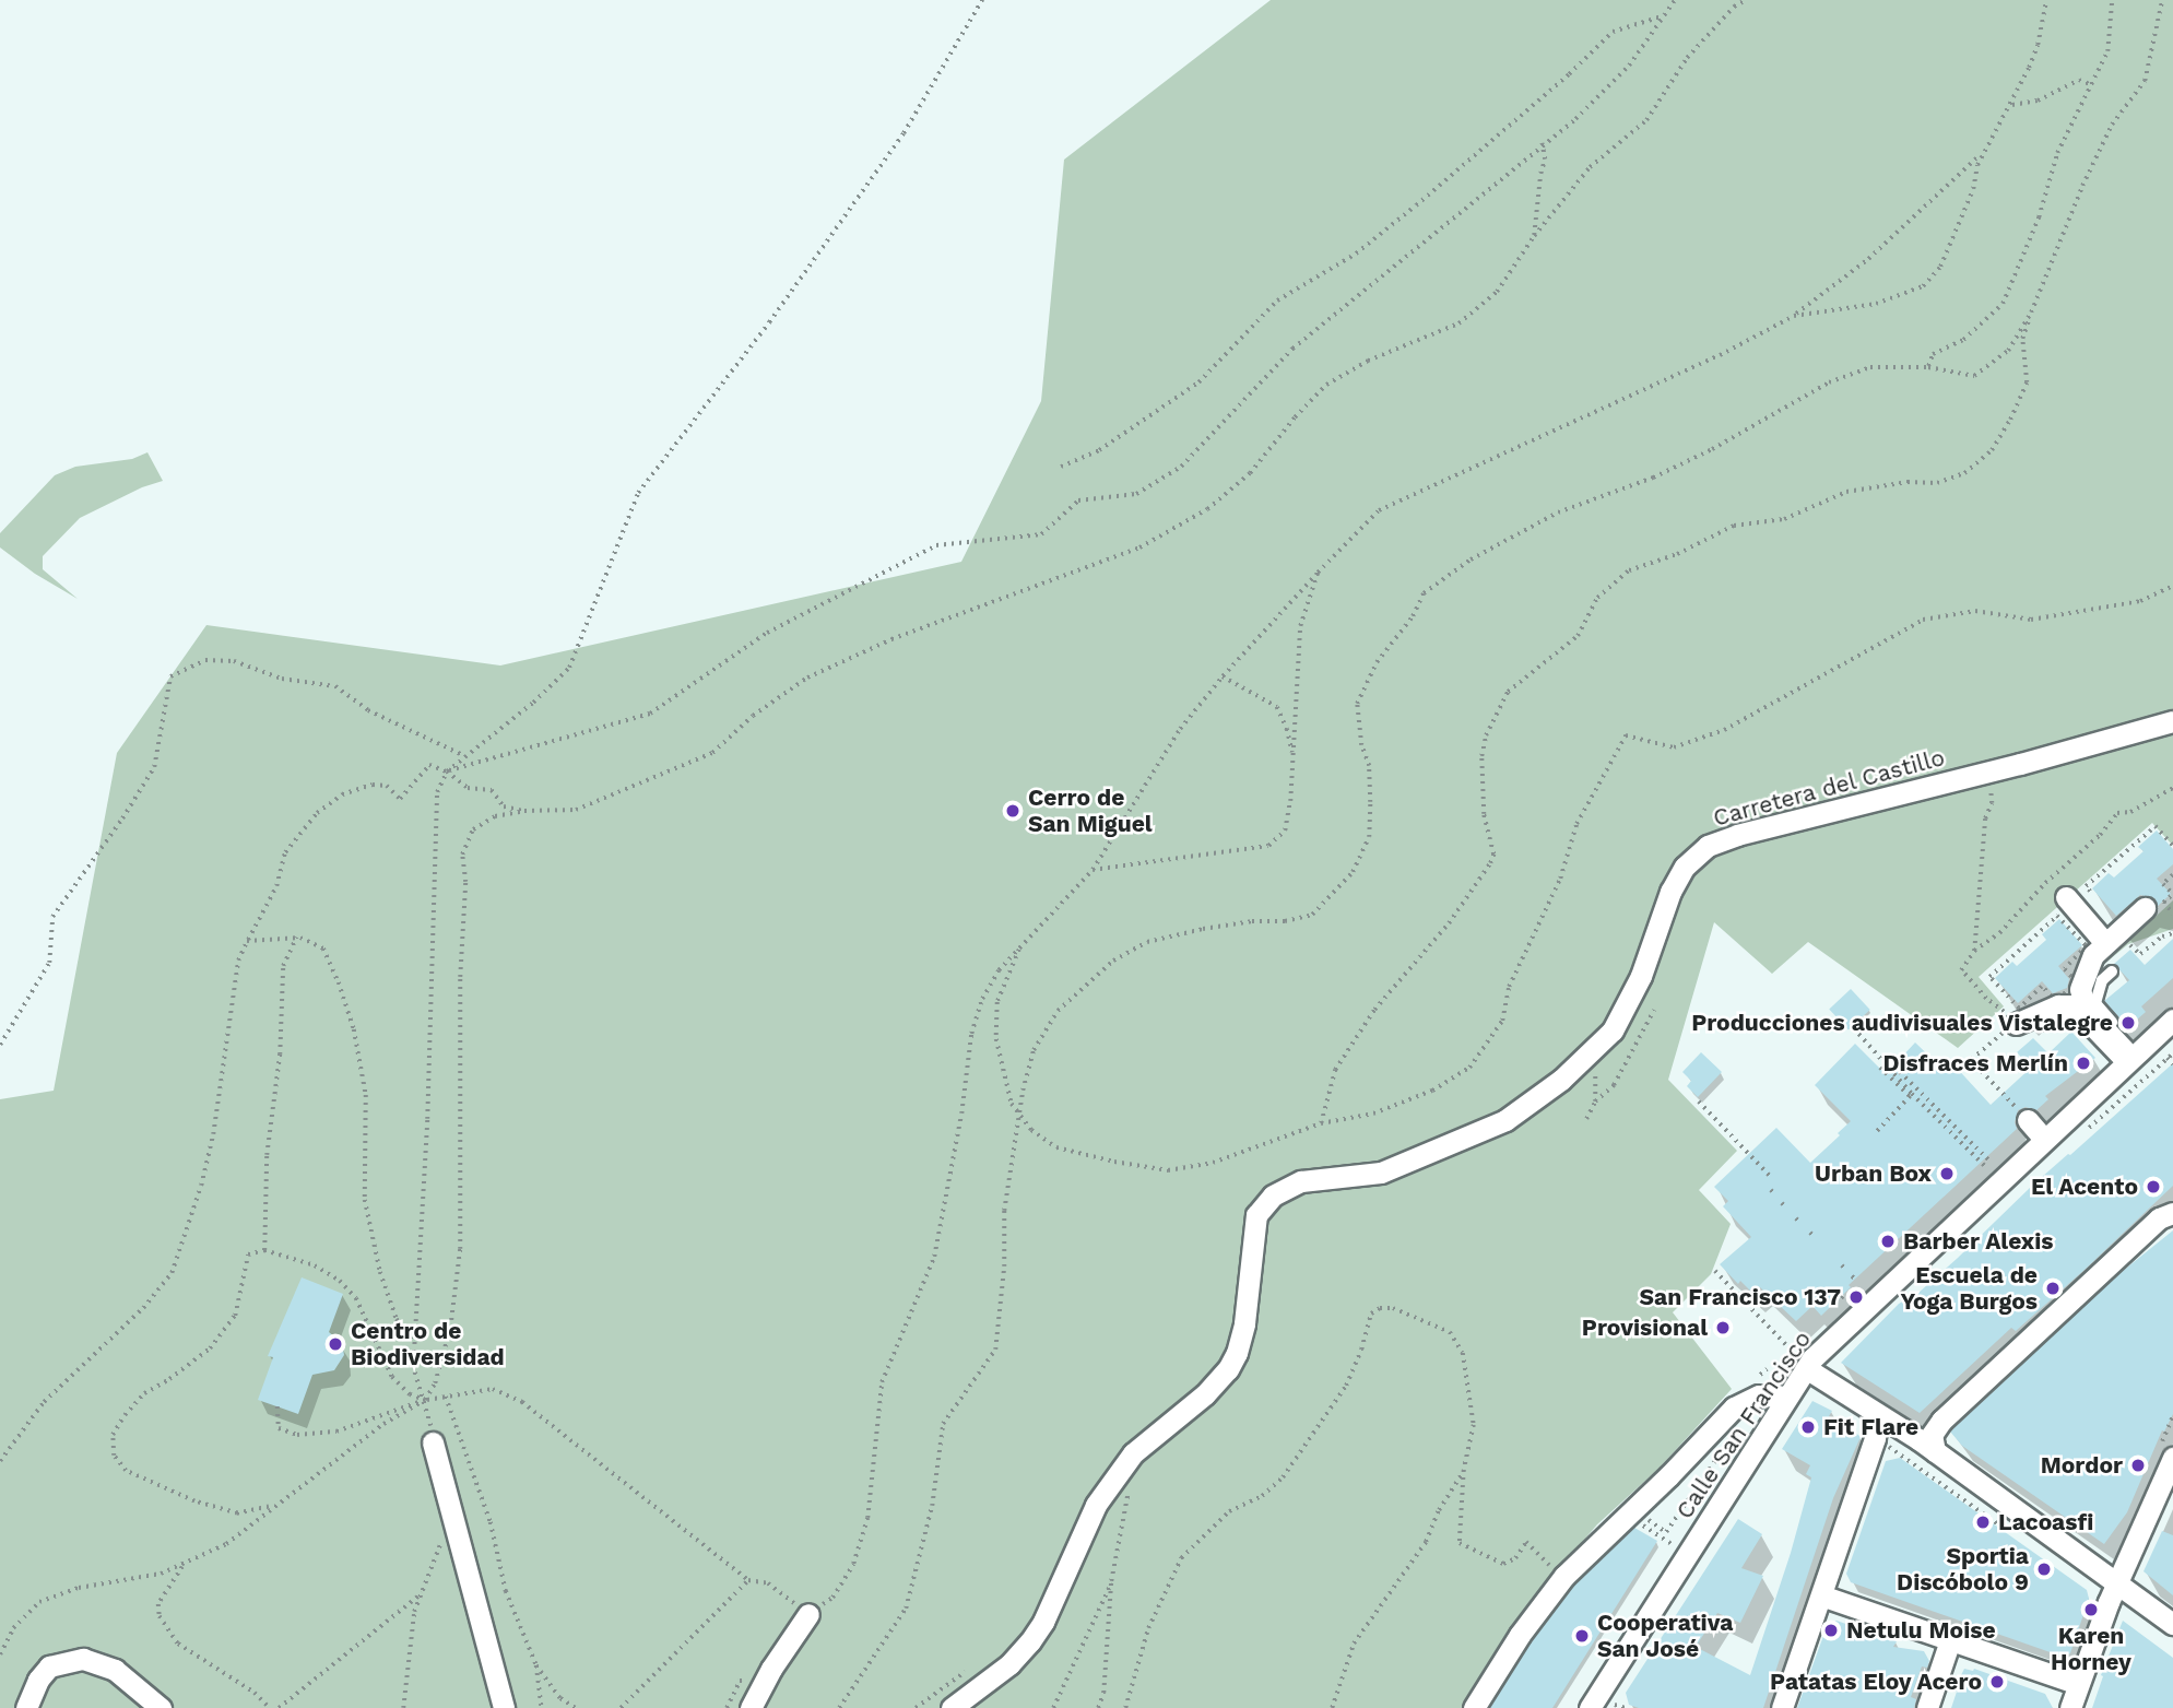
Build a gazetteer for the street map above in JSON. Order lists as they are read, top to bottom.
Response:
{
  "streets": {
    "street": ["Carretera del Castillo", "Calle San Francisco"]
  },
  "places": [
    "Cerro de San Miguel",
    "Producciones audivisuales Vistalegre",
    "Disfraces Merlín",
    "Urban Box",
    "El Acento",
    "Barber Alexis",
    "Escuela de Yoga Burgos",
    "San Francisco 137",
    "Provisional",
    "Centro de Biodiversidad",
    "Fit Flare",
    "Mordor",
    "Lacoasfi",
    "Sportia Discóbolo 9",
    "Karen Horney",
    "Netulu Moise",
    "Cooperativa San José",
    "Patatas Eloy Acero"
  ]
}
